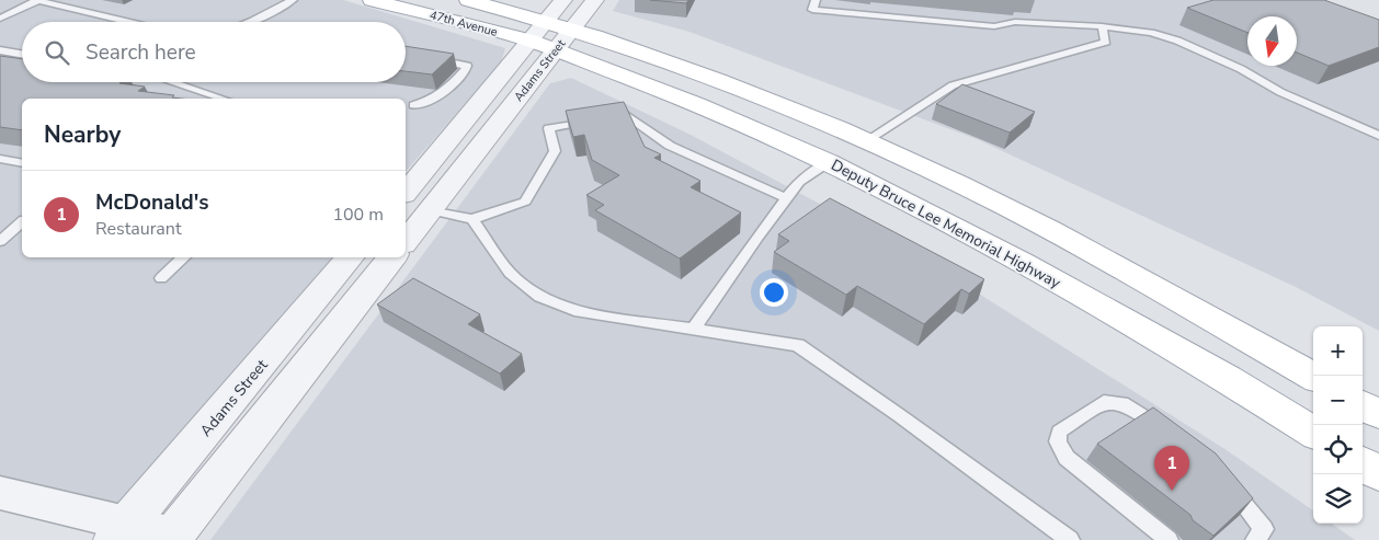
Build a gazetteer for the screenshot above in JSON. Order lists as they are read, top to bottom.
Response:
{
  "streets": {
    "main road": ["47th Avenue", "Deputy Bruce Lee Memorial Highway"],
    "street": ["Adams Street"]
  },
  "crossings": [
    ["47th Avenue", "Adams Street"],
    ["47th Avenue", "Deputy Bruce Lee Memorial Highway"],
    ["Adams Street", "Deputy Bruce Lee Memorial Highway"]
  ],
  "north": "bottom",
  "page": {
    "search": "Search here",
    "heading": "Nearby",
    "list": [
      {
        "mark": "1",
        "name": "McDonald's",
        "note": "Restaurant",
        "value": "100 m"
      }
    ],
    "map_buttons": ["+", "−"],
    "pins": "1"
  }
}
